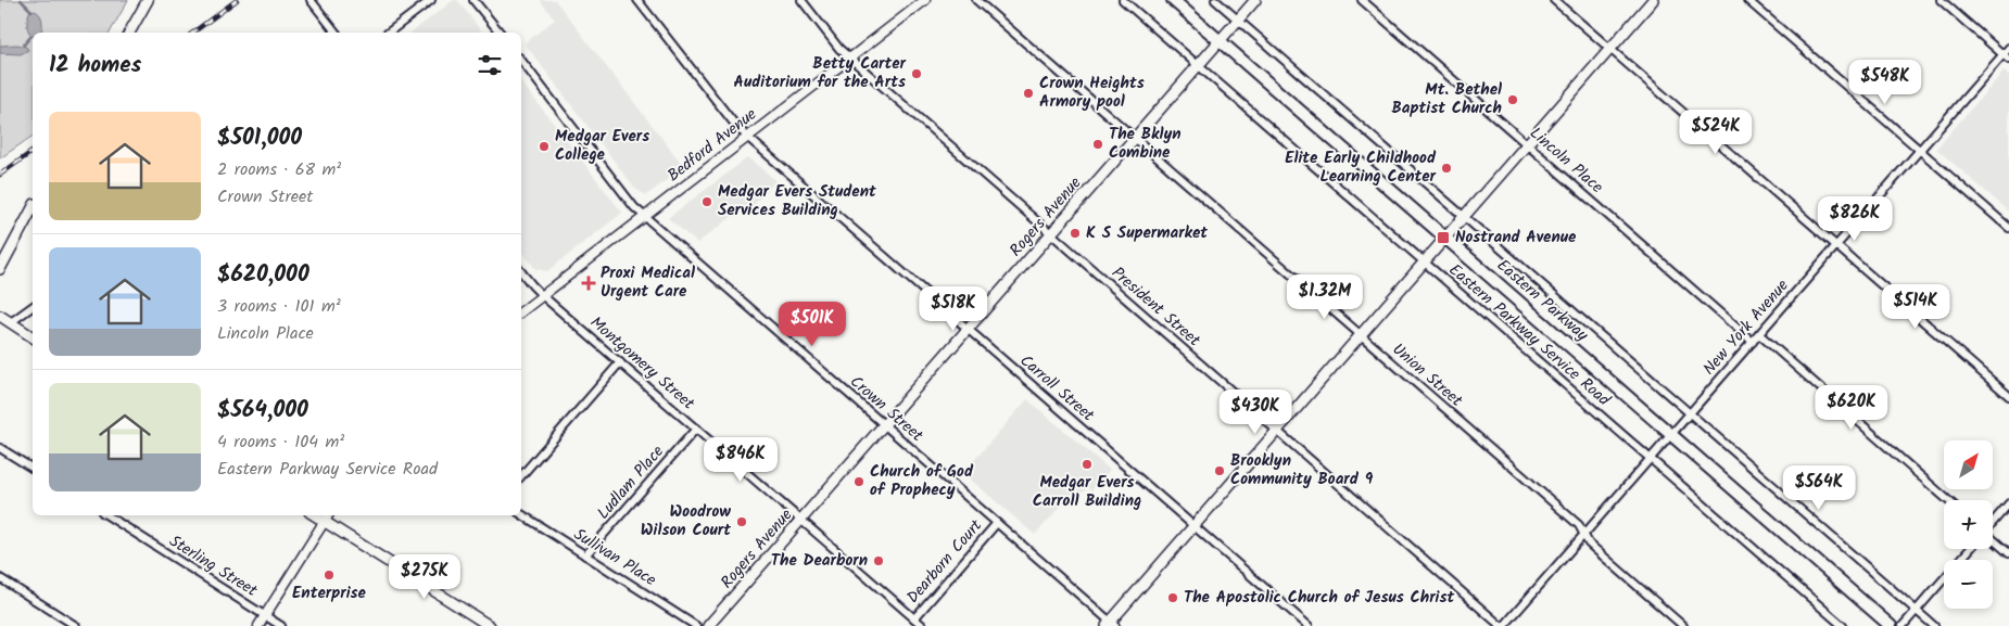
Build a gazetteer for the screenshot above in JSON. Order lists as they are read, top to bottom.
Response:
{
  "streets": {
    "main road": ["Rogers Avenue", "Eastern Parkway"],
    "street": [
      "Bedford Avenue",
      "Lincoln Place",
      "President Street",
      "New York Avenue",
      "Eastern Parkway Service Road",
      "Montgomery Street",
      "Union Street",
      "Carroll Street",
      "Crown Street",
      "Ludlam Place",
      "Sullivan Place",
      "Dearborn Court",
      "Sterling Street"
    ]
  },
  "crossings": [
    ["Bedford Avenue", "President Street"],
    ["Bedford Avenue", "Montgomery Street"],
    ["Bedford Avenue", "Carroll Street"],
    ["Bedford Avenue", "Crown Street"],
    ["Lincoln Place", "New York Avenue"],
    ["Rogers Avenue", "Eastern Parkway"],
    ["Rogers Avenue", "President Street"],
    ["Rogers Avenue", "Eastern Parkway Service Road"],
    ["Rogers Avenue", "Montgomery Street"],
    ["Rogers Avenue", "Union Street"],
    ["Rogers Avenue", "Carroll Street"],
    ["Rogers Avenue", "Crown Street"],
    ["Eastern Parkway", "New York Avenue"],
    ["President Street", "New York Avenue"],
    ["New York Avenue", "Eastern Parkway Service Road"],
    ["New York Avenue", "Union Street"],
    ["Montgomery Street", "Ludlam Place"],
    ["Montgomery Street", "Dearborn Court"],
    ["Crown Street", "Dearborn Court"],
    ["Ludlam Place", "Sullivan Place"]
  ],
  "places": {
    "other": [
      "Betty Carter Auditorium for the Arts",
      "Crown Heights Armory pool",
      "Mt. Bethel Baptist Church",
      "The Bklyn Combine",
      "Medgar Evers College",
      "Elite Early Childhood Learning Center",
      "Medgar Evers Student Services Building",
      "K S Supermarket",
      "Medgar Evers Carroll Building",
      "Brooklyn Community Board 9",
      "Church of God of Prophecy",
      "Woodrow Wilson Court",
      "The Dearborn",
      "Enterprise",
      "The Apostolic Church of Jesus Christ"
    ],
    "transit": ["Nostrand Avenue"],
    "health": ["Proxi Medical Urgent Care"]
  },
  "north": "top right",
  "page": {
    "heading": "12 homes",
    "price": [
      "$548K",
      "$524K",
      "$826K",
      "$1.32M",
      "$514K",
      "$518K",
      "$501K",
      "$620K",
      "$430K",
      "$846K",
      "$564K",
      "$275K"
    ],
    "list": [
      {
        "name": "$501,000",
        "note": "2 rooms · 68 m² · Crown Street"
      },
      {
        "name": "$620,000",
        "note": "3 rooms · 101 m² · Lincoln Place"
      },
      {
        "name": "$564,000",
        "note": "4 rooms · 104 m² · Eastern Parkway Service Road"
      }
    ],
    "map_buttons": ["+", "−"]
  }
}
